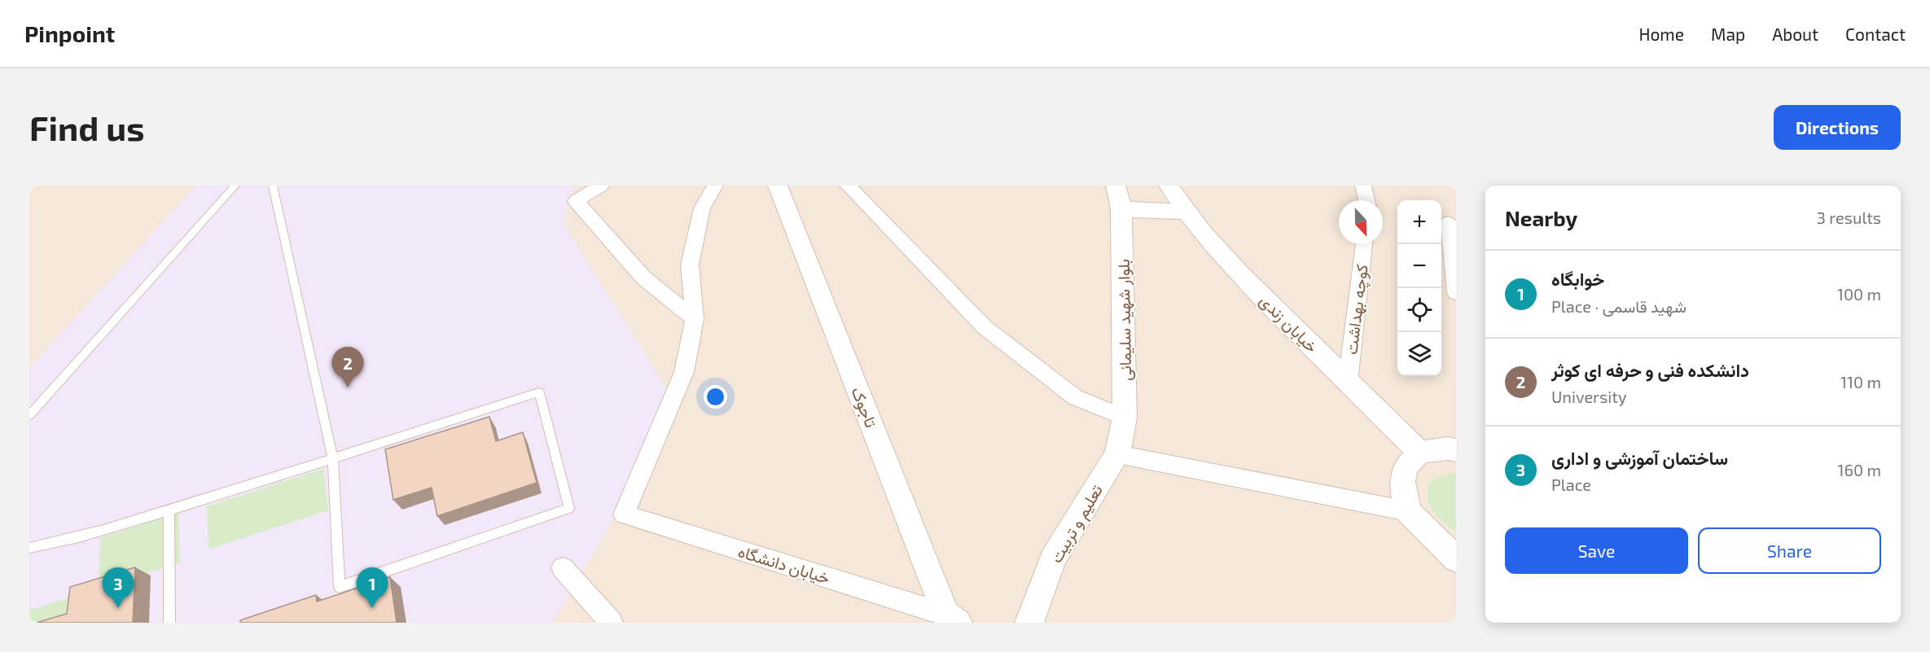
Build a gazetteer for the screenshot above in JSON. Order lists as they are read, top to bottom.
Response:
{
  "streets": {
    "street": [
      "کوچه بهداشت",
      "بلوار شهید سلیمانی",
      "خیابان زندی",
      "تاجوک",
      "تعلیم و تربیت",
      "خیابان دانشگاه"
    ]
  },
  "crossings": [
    ["کوچه بهداشت", "خیابان زندی"],
    ["بلوار شهید سلیمانی", "تعلیم و تربیت"],
    ["تاجوک", "خیابان دانشگاه"]
  ],
  "north": "bottom",
  "page": {
    "header": "Pinpoint",
    "nav": [
      "Home",
      "Map",
      "About",
      "Contact"
    ],
    "buttons": [
      "Directions",
      ["Save", "Share"]
    ],
    "title": "Find us",
    "heading": ["Nearby", "3 results"],
    "map_buttons": ["+", "−"],
    "list": [
      {
        "mark": "1",
        "name": "خوابگاه",
        "note": "Place · شهید قاسمی",
        "value": "100 m"
      },
      {
        "mark": "2",
        "name": "دانشکده فنی و حرفه ای کوثر",
        "note": "University",
        "value": "110 m"
      },
      {
        "mark": "3",
        "name": "ساختمان آموزشی و اداری",
        "note": "Place",
        "value": "160 m"
      }
    ],
    "pins": ["2", "1", "3"]
  }
}
